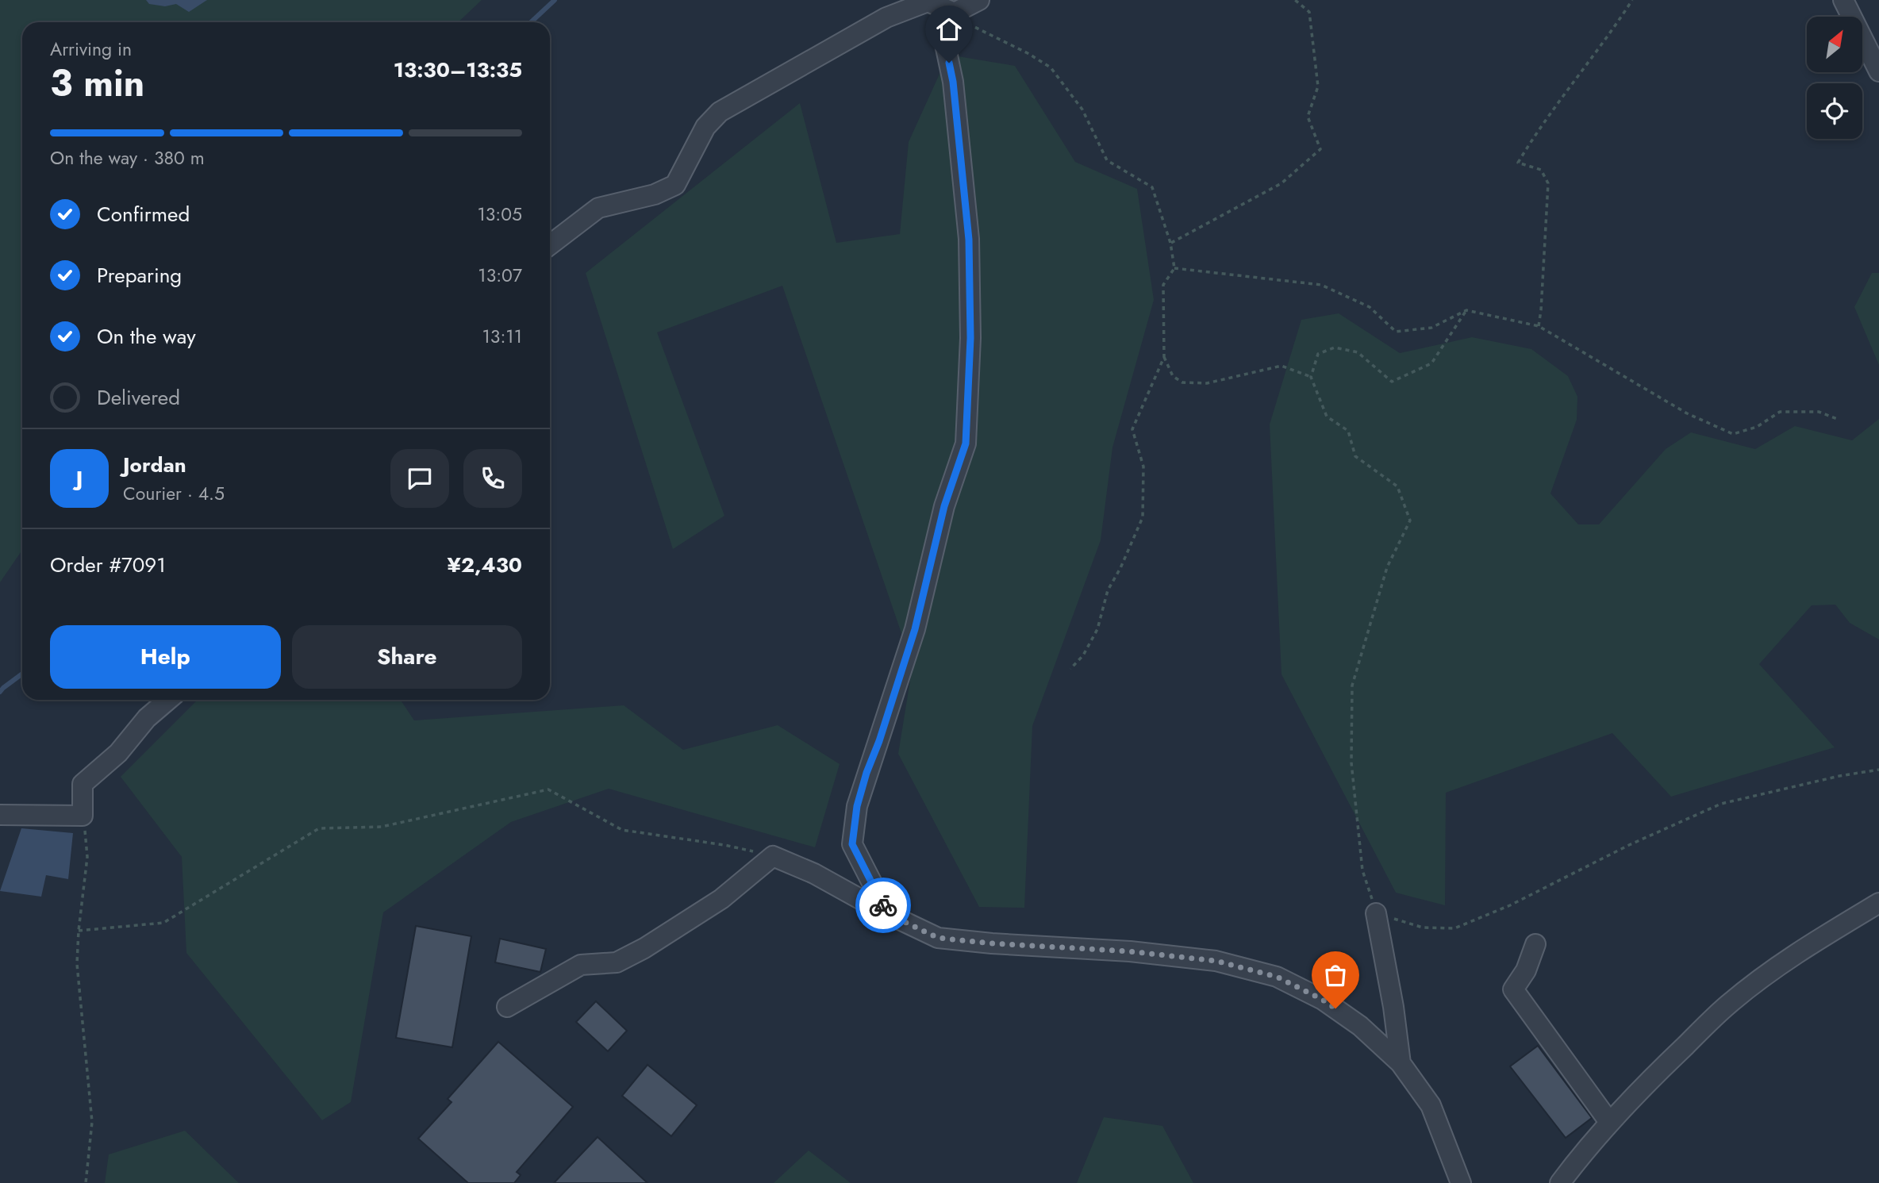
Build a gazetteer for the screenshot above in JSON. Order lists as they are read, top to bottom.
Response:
{
  "north": "top right",
  "page": {
    "heading": ["3 min", "Arriving in", "13:30–13:35"],
    "panel": [
      "Jordan",
      "Courier · 4.5",
      "Order #7091",
      "¥2,430"
    ],
    "bar": "On the way · 380 m",
    "list": [
      ["Confirmed", "13:05"],
      ["Preparing", "13:07"],
      ["On the way", "13:11"],
      "Delivered"
    ],
    "round": "J",
    "buttons": ["Help", "Share"]
  }
}
